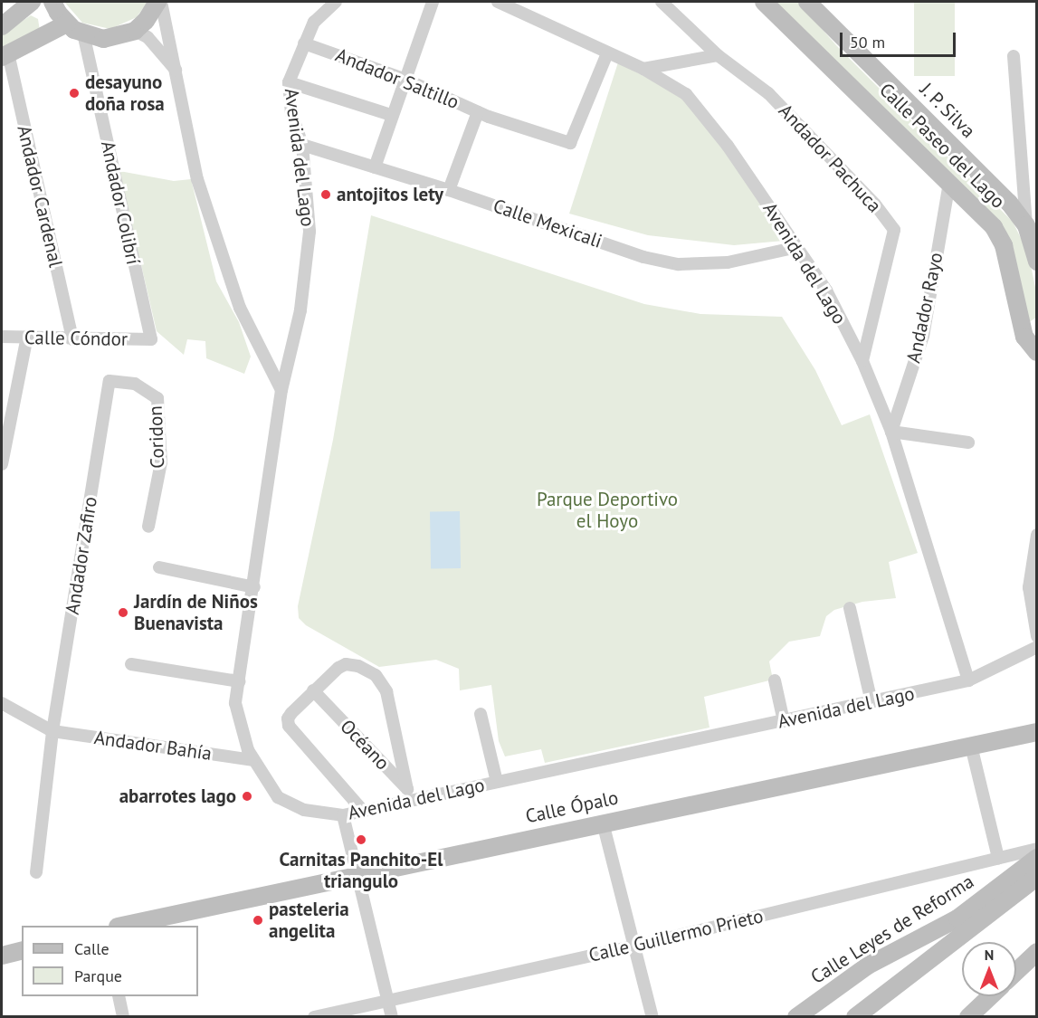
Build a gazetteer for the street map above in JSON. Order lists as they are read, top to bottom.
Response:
{
  "streets": {
    "street": [
      "Andador Saltillo",
      "J. P. Silva",
      "Calle Paseo del Lago",
      "Avenida del Lago",
      "Andador Pachuca",
      "Andador Cardenal",
      "Andador Colibrí",
      "Calle Mexicali",
      "Andador Rayo",
      "Calle Cóndor",
      "Coridon",
      "Andador Zafiro",
      "Océano",
      "Andador Bahía",
      "Calle Ópalo",
      "Calle Leyes de Reforma",
      "Calle Guillermo Prieto"
    ]
  },
  "crossings": [
    ["Andador Saltillo", "Avenida del Lago"],
    ["Calle Paseo del Lago", "Andador Rayo"],
    ["Avenida del Lago", "Andador Pachuca"],
    ["Avenida del Lago", "Calle Mexicali"],
    ["Avenida del Lago", "Andador Rayo"],
    ["Avenida del Lago", "Océano"],
    ["Avenida del Lago", "Andador Bahía"],
    ["Andador Cardenal", "Calle Cóndor"],
    ["Andador Colibrí", "Calle Cóndor"],
    ["Coridon", "Andador Zafiro"],
    ["Andador Zafiro", "Andador Bahía"]
  ],
  "parks": ["Parque Deportivo el Hoyo"],
  "places": [
    "desayuno doña rosa",
    "antojitos lety",
    "Jardín de Niños Buenavista",
    "abarrotes lago",
    "Carnitas Panchito-El triangulo",
    "pasteleria angelita"
  ],
  "legend": ["Calle", "Parque"],
  "scale_bar": "50 m",
  "north": "top"
}
